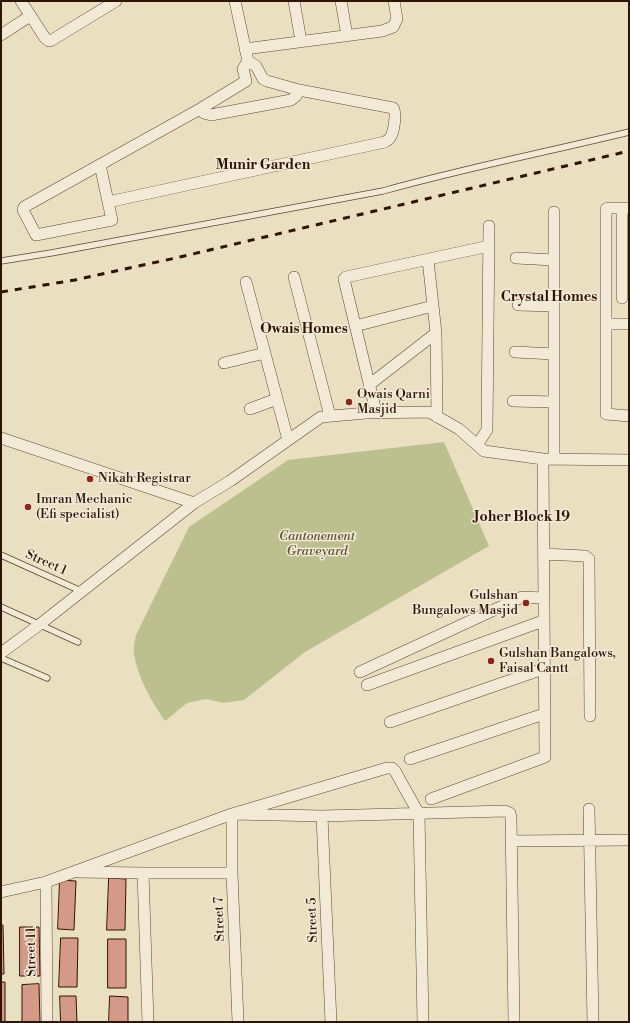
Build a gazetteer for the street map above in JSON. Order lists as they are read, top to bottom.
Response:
{
  "streets": {
    "street": ["Street 7", "Street 5", "Street 11"],
    "lane": ["Street 1"]
  },
  "districts": [
    "Munir Garden",
    "Crystal Homes",
    "Owais Homes",
    "Joher Block 19"
  ],
  "parks": ["Cantonement Graveyard"],
  "places": [
    "Owais Qarni Masjid",
    "Nikah Registrar",
    "Imran Mechanic (Efi specialist)",
    "Gulshan Bungalows Masjid",
    "Gulshan Bangalows, Faisal Cantt"
  ]
}
